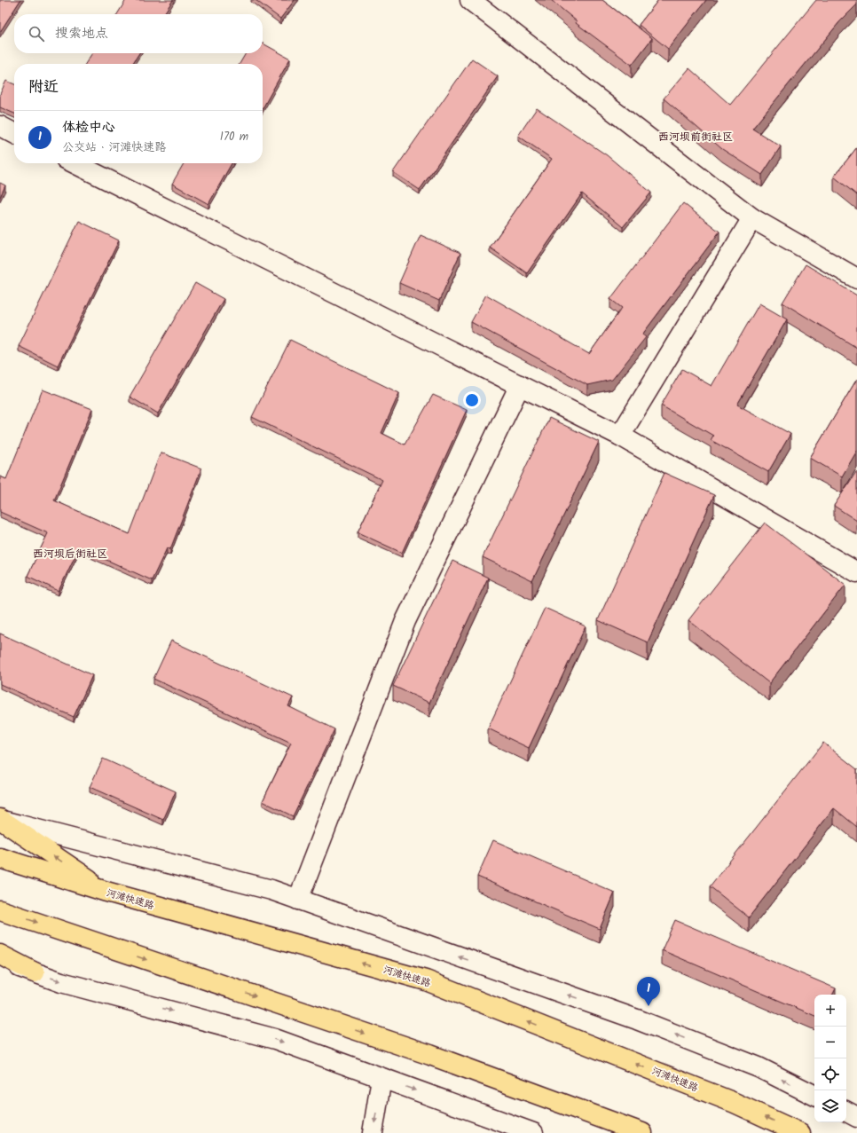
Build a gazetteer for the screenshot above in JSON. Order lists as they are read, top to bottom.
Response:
{
  "streets": {
    "highway": ["河滩快速路"]
  },
  "districts": ["西河坝前街社区", "西河坝后街社区"],
  "page": {
    "search": "搜索地点",
    "heading": "附近",
    "list": [
      {
        "mark": "1",
        "name": "体检中心",
        "note": "公交站 · 河滩快速路",
        "value": "170 m"
      }
    ],
    "pins": "1",
    "map_buttons": ["+", "−"]
  }
}
